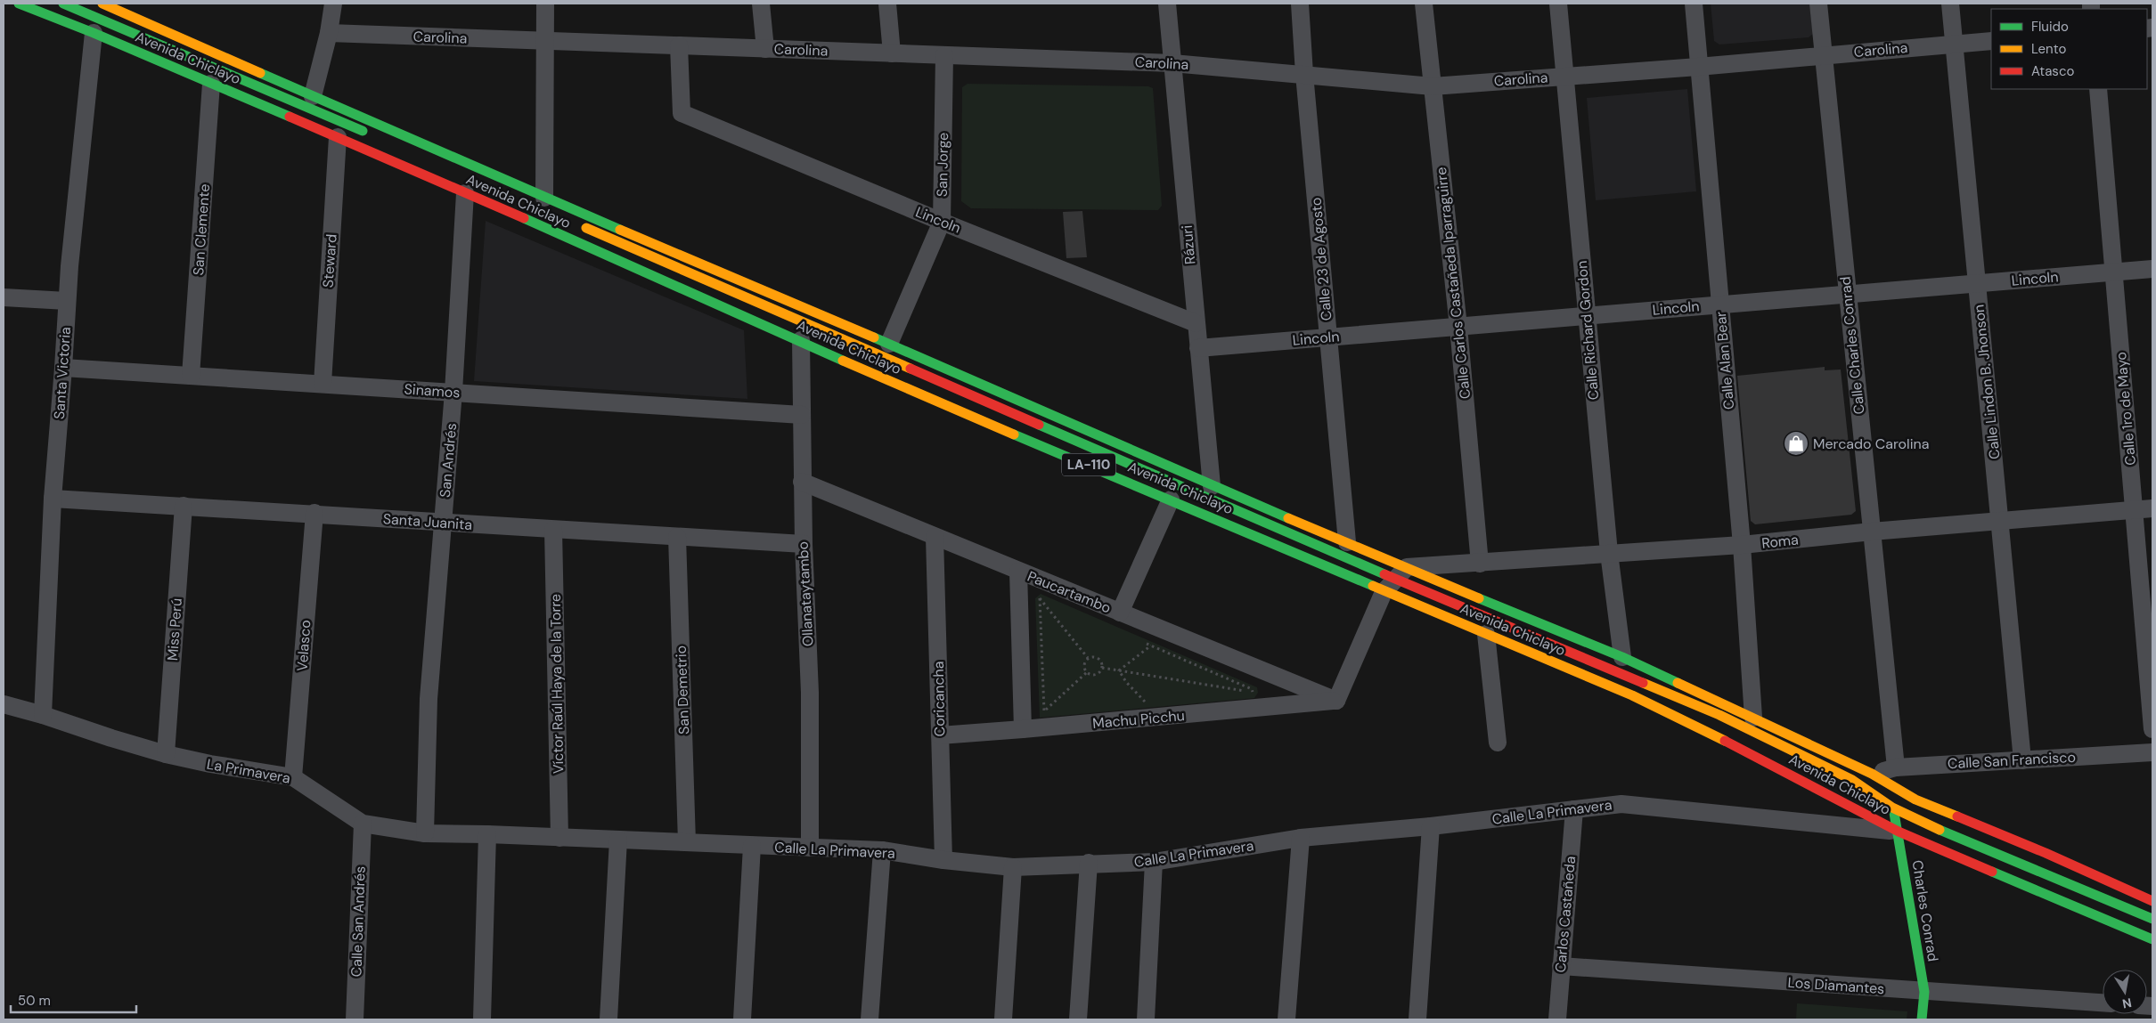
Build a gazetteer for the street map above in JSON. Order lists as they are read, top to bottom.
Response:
{
  "streets": {
    "main road": ["Avenida Chiclayo", "LA-110", "Charles Conrad"],
    "street": [
      "Carolina",
      "San Jorge",
      "Lincoln",
      "San Clemente",
      "Rázuri",
      "Calle 23 de Agosto",
      "Steward",
      "Calle Carlos Castañeda Iparraguirre",
      "Calle Richard Gordon",
      "Calle Charles Conrad",
      "Calle Alan Bear",
      "Santa Victoria",
      "Calle Lindon B. Jhonson",
      "Sinamos",
      "Calle 1ro de Mayo",
      "San Andrés",
      "Santa Juanita",
      "Roma",
      "Paucartambo",
      "Ollanataytambo",
      "Miss Perú",
      "Velasco",
      "Víctor Raúl Haya de la Torre",
      "San Demetrio",
      "Coricancha",
      "Machu Picchu",
      "Calle San Francisco",
      "La Primavera",
      "Calle La Primavera",
      "Carlos Castañeda",
      "Calle San Andrés",
      "Los Diamantes"
    ]
  },
  "crossings": [
    ["Carolina", "San Jorge"],
    ["Carolina", "Lincoln"],
    ["Carolina", "Rázuri"],
    ["Carolina", "Calle 23 de Agosto"],
    ["Carolina", "Calle Carlos Castañeda Iparraguirre"],
    ["Carolina", "Calle Richard Gordon"],
    ["Carolina", "Calle Charles Conrad"],
    ["Carolina", "Calle Alan Bear"],
    ["Carolina", "Calle Lindon B. Jhonson"],
    ["Avenida Chiclayo", "San Jorge"],
    ["Avenida Chiclayo", "San Clemente"],
    ["Avenida Chiclayo", "Rázuri"],
    ["Avenida Chiclayo", "Calle 23 de Agosto"],
    ["Avenida Chiclayo", "Steward"],
    ["Avenida Chiclayo", "Calle Richard Gordon"],
    ["Avenida Chiclayo", "Calle Alan Bear"],
    ["Avenida Chiclayo", "Santa Victoria"],
    ["Avenida Chiclayo", "San Andrés"],
    ["Avenida Chiclayo", "Roma"],
    ["Avenida Chiclayo", "Ollanataytambo"],
    ["Avenida Chiclayo", "Calle San Francisco"],
    ["Avenida Chiclayo", "Calle La Primavera"],
    ["Avenida Chiclayo", "Charles Conrad"],
    ["San Jorge", "Lincoln"],
    ["Lincoln", "Rázuri"],
    ["Lincoln", "Calle 23 de Agosto"],
    ["Lincoln", "Calle Carlos Castañeda Iparraguirre"],
    ["Lincoln", "Calle Richard Gordon"],
    ["Lincoln", "Calle Charles Conrad"],
    ["Lincoln", "Calle Alan Bear"],
    ["Lincoln", "Calle Lindon B. Jhonson"],
    ["Lincoln", "Calle 1ro de Mayo"],
    ["San Clemente", "Sinamos"],
    ["Steward", "Sinamos"],
    ["Calle Carlos Castañeda Iparraguirre", "Roma"],
    ["Calle Richard Gordon", "Roma"],
    ["Calle Charles Conrad", "Roma"],
    ["Calle Charles Conrad", "Calle San Francisco"],
    ["Calle Alan Bear", "Roma"],
    ["Santa Victoria", "Sinamos"],
    ["Santa Victoria", "Santa Juanita"],
    ["Santa Victoria", "La Primavera"],
    ["Calle Lindon B. Jhonson", "Roma"],
    ["Calle Lindon B. Jhonson", "Calle San Francisco"],
    ["Sinamos", "San Andrés"],
    ["Sinamos", "Ollanataytambo"],
    ["Calle 1ro de Mayo", "Roma"],
    ["San Andrés", "Santa Juanita"],
    ["San Andrés", "La Primavera"],
    ["Santa Juanita", "Ollanataytambo"],
    ["Santa Juanita", "Miss Perú"],
    ["Santa Juanita", "Velasco"],
    ["Santa Juanita", "Víctor Raúl Haya de la Torre"],
    ["Santa Juanita", "San Demetrio"],
    ["Paucartambo", "Ollanataytambo"],
    ["Paucartambo", "Coricancha"],
    ["Paucartambo", "Machu Picchu"],
    ["Ollanataytambo", "Calle La Primavera"],
    ["Miss Perú", "La Primavera"],
    ["Velasco", "La Primavera"],
    ["Víctor Raúl Haya de la Torre", "Calle La Primavera"],
    ["San Demetrio", "Calle La Primavera"],
    ["Coricancha", "Machu Picchu"],
    ["Coricancha", "Calle La Primavera"],
    ["La Primavera", "Calle La Primavera"],
    ["La Primavera", "Calle San Andrés"],
    ["Calle La Primavera", "Charles Conrad"],
    ["Calle La Primavera", "Carlos Castañeda"],
    ["Charles Conrad", "Los Diamantes"],
    ["Carlos Castañeda", "Los Diamantes"]
  ],
  "places": {
    "shop": ["Mercado Carolina"]
  },
  "legend": ["Fluido", "Lento", "Atasco"],
  "scale_bar": "50 m",
  "north": "bottom"
}
